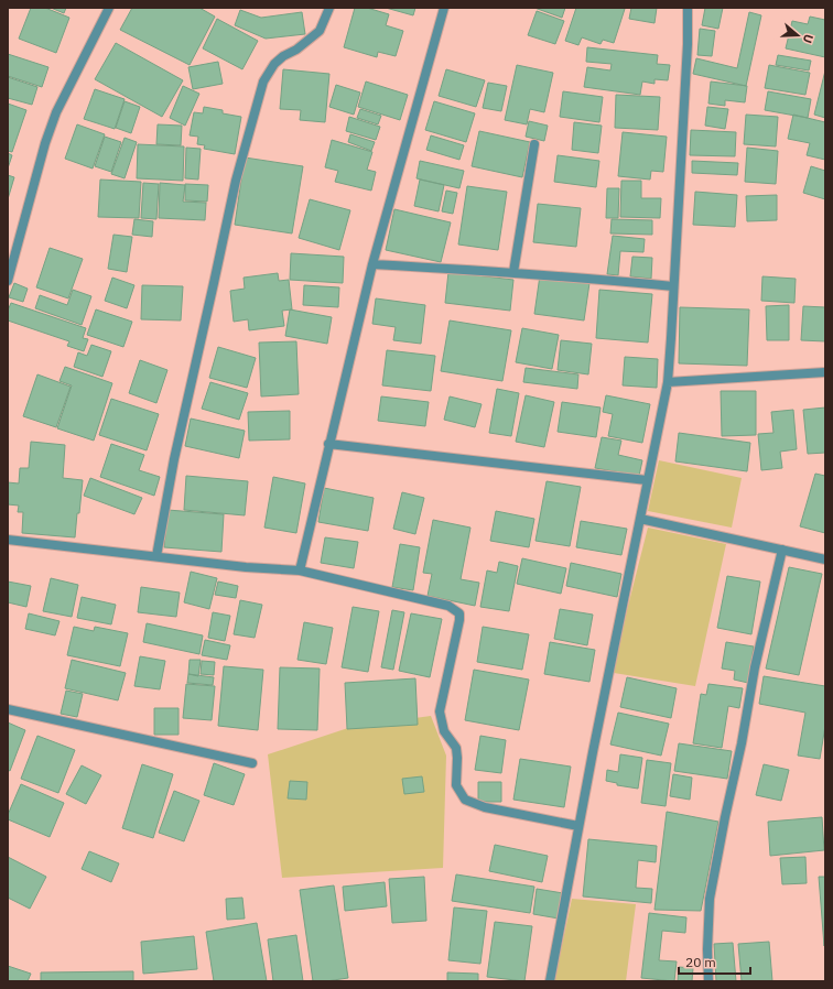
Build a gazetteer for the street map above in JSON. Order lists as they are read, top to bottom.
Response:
{
  "scale_bar": "20 m",
  "north": "right"
}
